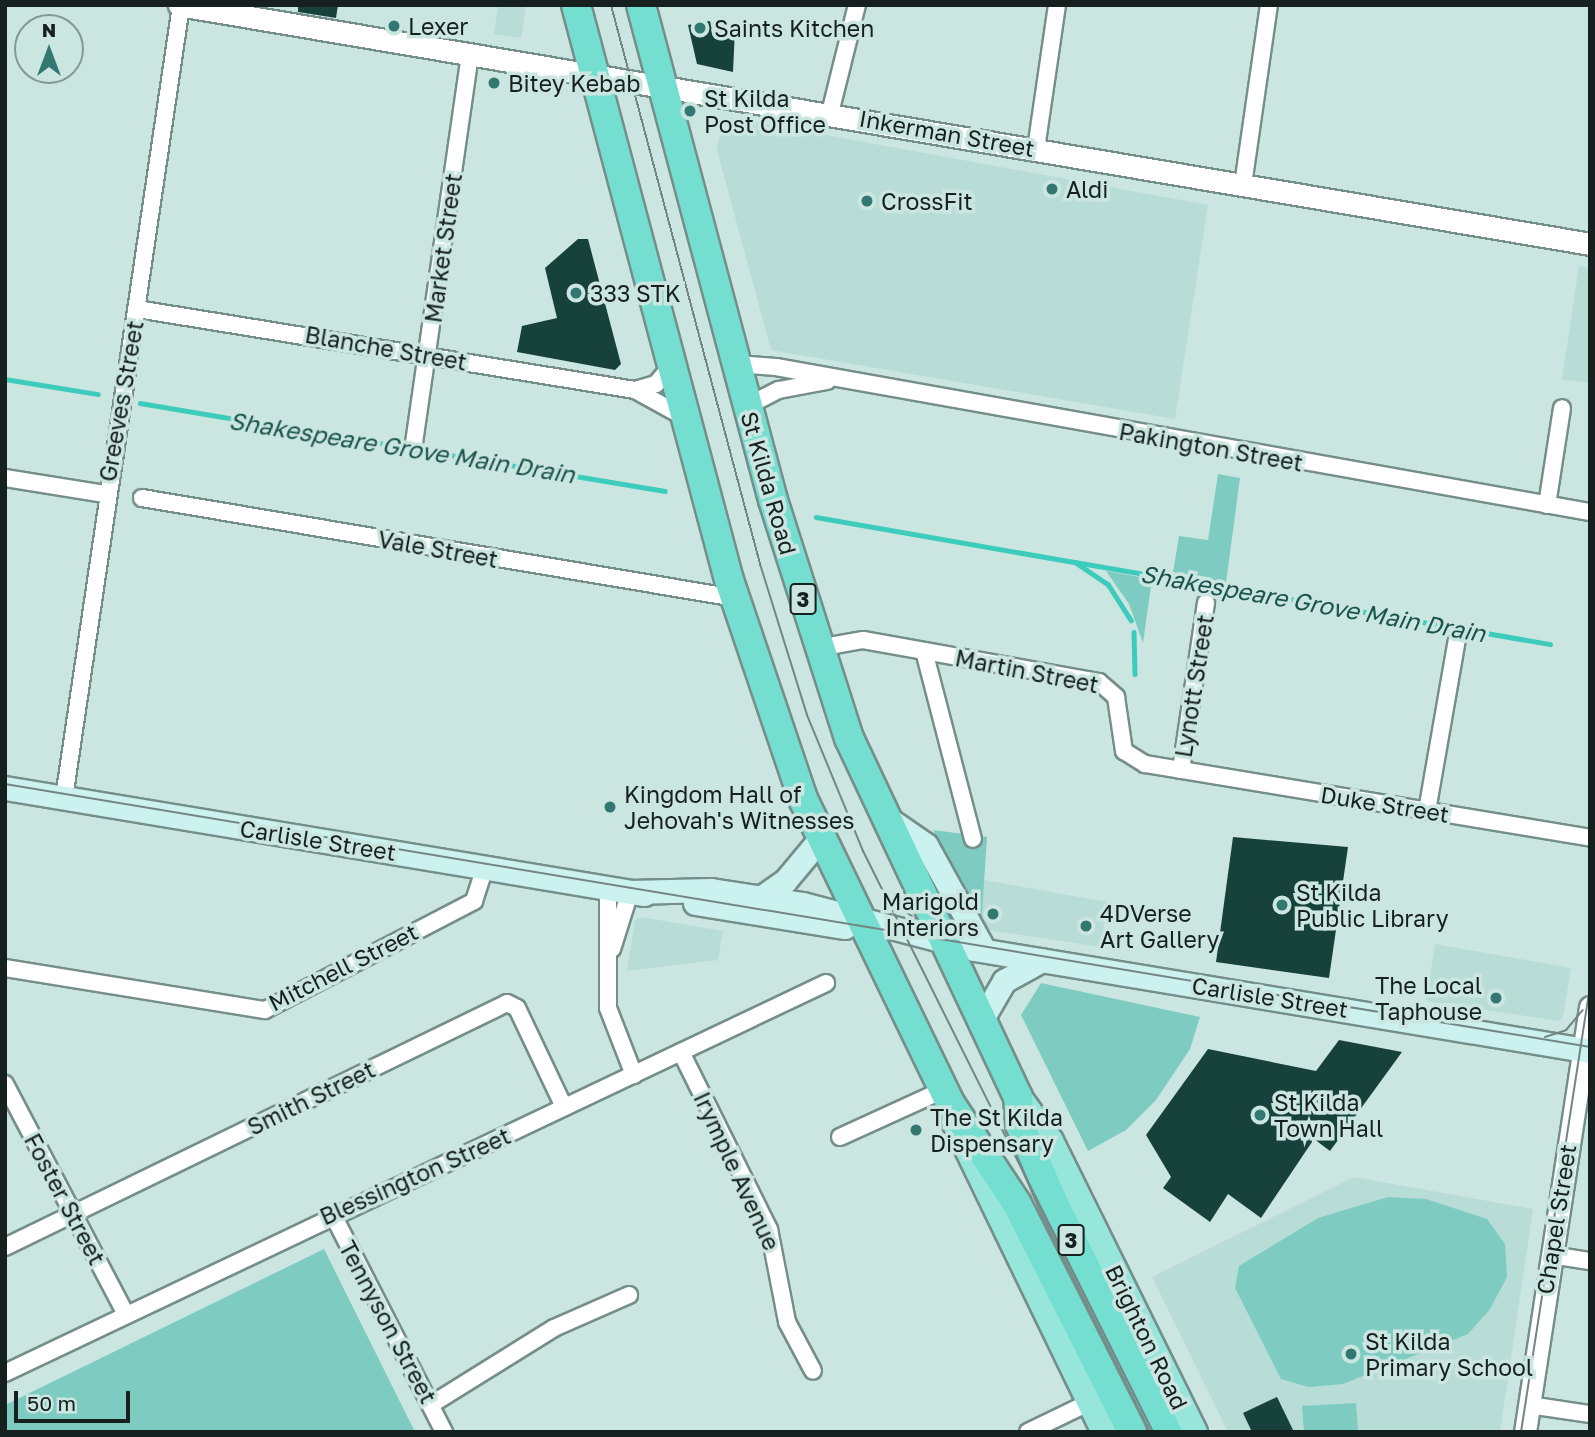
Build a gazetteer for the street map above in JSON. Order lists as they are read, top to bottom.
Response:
{
  "streets": {
    "highway": ["St Kilda Road", "3", "Brighton Road"],
    "main road": ["Carlisle Street"],
    "street": [
      "Inkerman Street",
      "Market Street",
      "Blanche Street",
      "Greeves Street",
      "Pakington Street",
      "Vale Street",
      "Martin Street",
      "Lynott Street",
      "Duke Street",
      "Mitchell Street",
      "Smith Street",
      "Irymple Avenue",
      "Blessington Street",
      "Foster Street",
      "Chapel Street",
      "Tennyson Street"
    ]
  },
  "crossings": [
    ["Inkerman Street", "Market Street"],
    ["Inkerman Street", "Greeves Street"],
    ["Inkerman Street", "St Kilda Road"],
    ["Inkerman Street", "3"],
    ["Market Street", "Blanche Street"],
    ["Blanche Street", "Greeves Street"],
    ["Blanche Street", "3"],
    ["Greeves Street", "Carlisle Street"],
    ["Pakington Street", "St Kilda Road"],
    ["St Kilda Road", "Martin Street"],
    ["St Kilda Road", "Carlisle Street"],
    ["St Kilda Road", "Brighton Road"],
    ["Vale Street", "3"],
    ["3", "Carlisle Street"],
    ["Martin Street", "Lynott Street"],
    ["Martin Street", "Duke Street"],
    ["Lynott Street", "Duke Street"],
    ["Carlisle Street", "Mitchell Street"],
    ["Carlisle Street", "Chapel Street"],
    ["Carlisle Street", "Brighton Road"],
    ["Smith Street", "Blessington Street"],
    ["Smith Street", "Foster Street"],
    ["Irymple Avenue", "Blessington Street"],
    ["Blessington Street", "Foster Street"],
    ["Blessington Street", "Tennyson Street"]
  ],
  "water": ["Shakespeare Grove Main Drain"],
  "places": [
    "Lexer",
    "Saints Kitchen",
    "Bitey Kebab",
    "St Kilda Post Office",
    "Aldi",
    "CrossFit",
    "333 STK",
    "Kingdom Hall of Jehovah's Witnesses",
    "St Kilda Public Library",
    "Marigold Interiors",
    "4DVerse Art Gallery",
    "The Local Taphouse",
    "St Kilda Town Hall",
    "The St Kilda Dispensary",
    "St Kilda Primary School"
  ],
  "scale_bar": "50 m",
  "north": "top"
}
